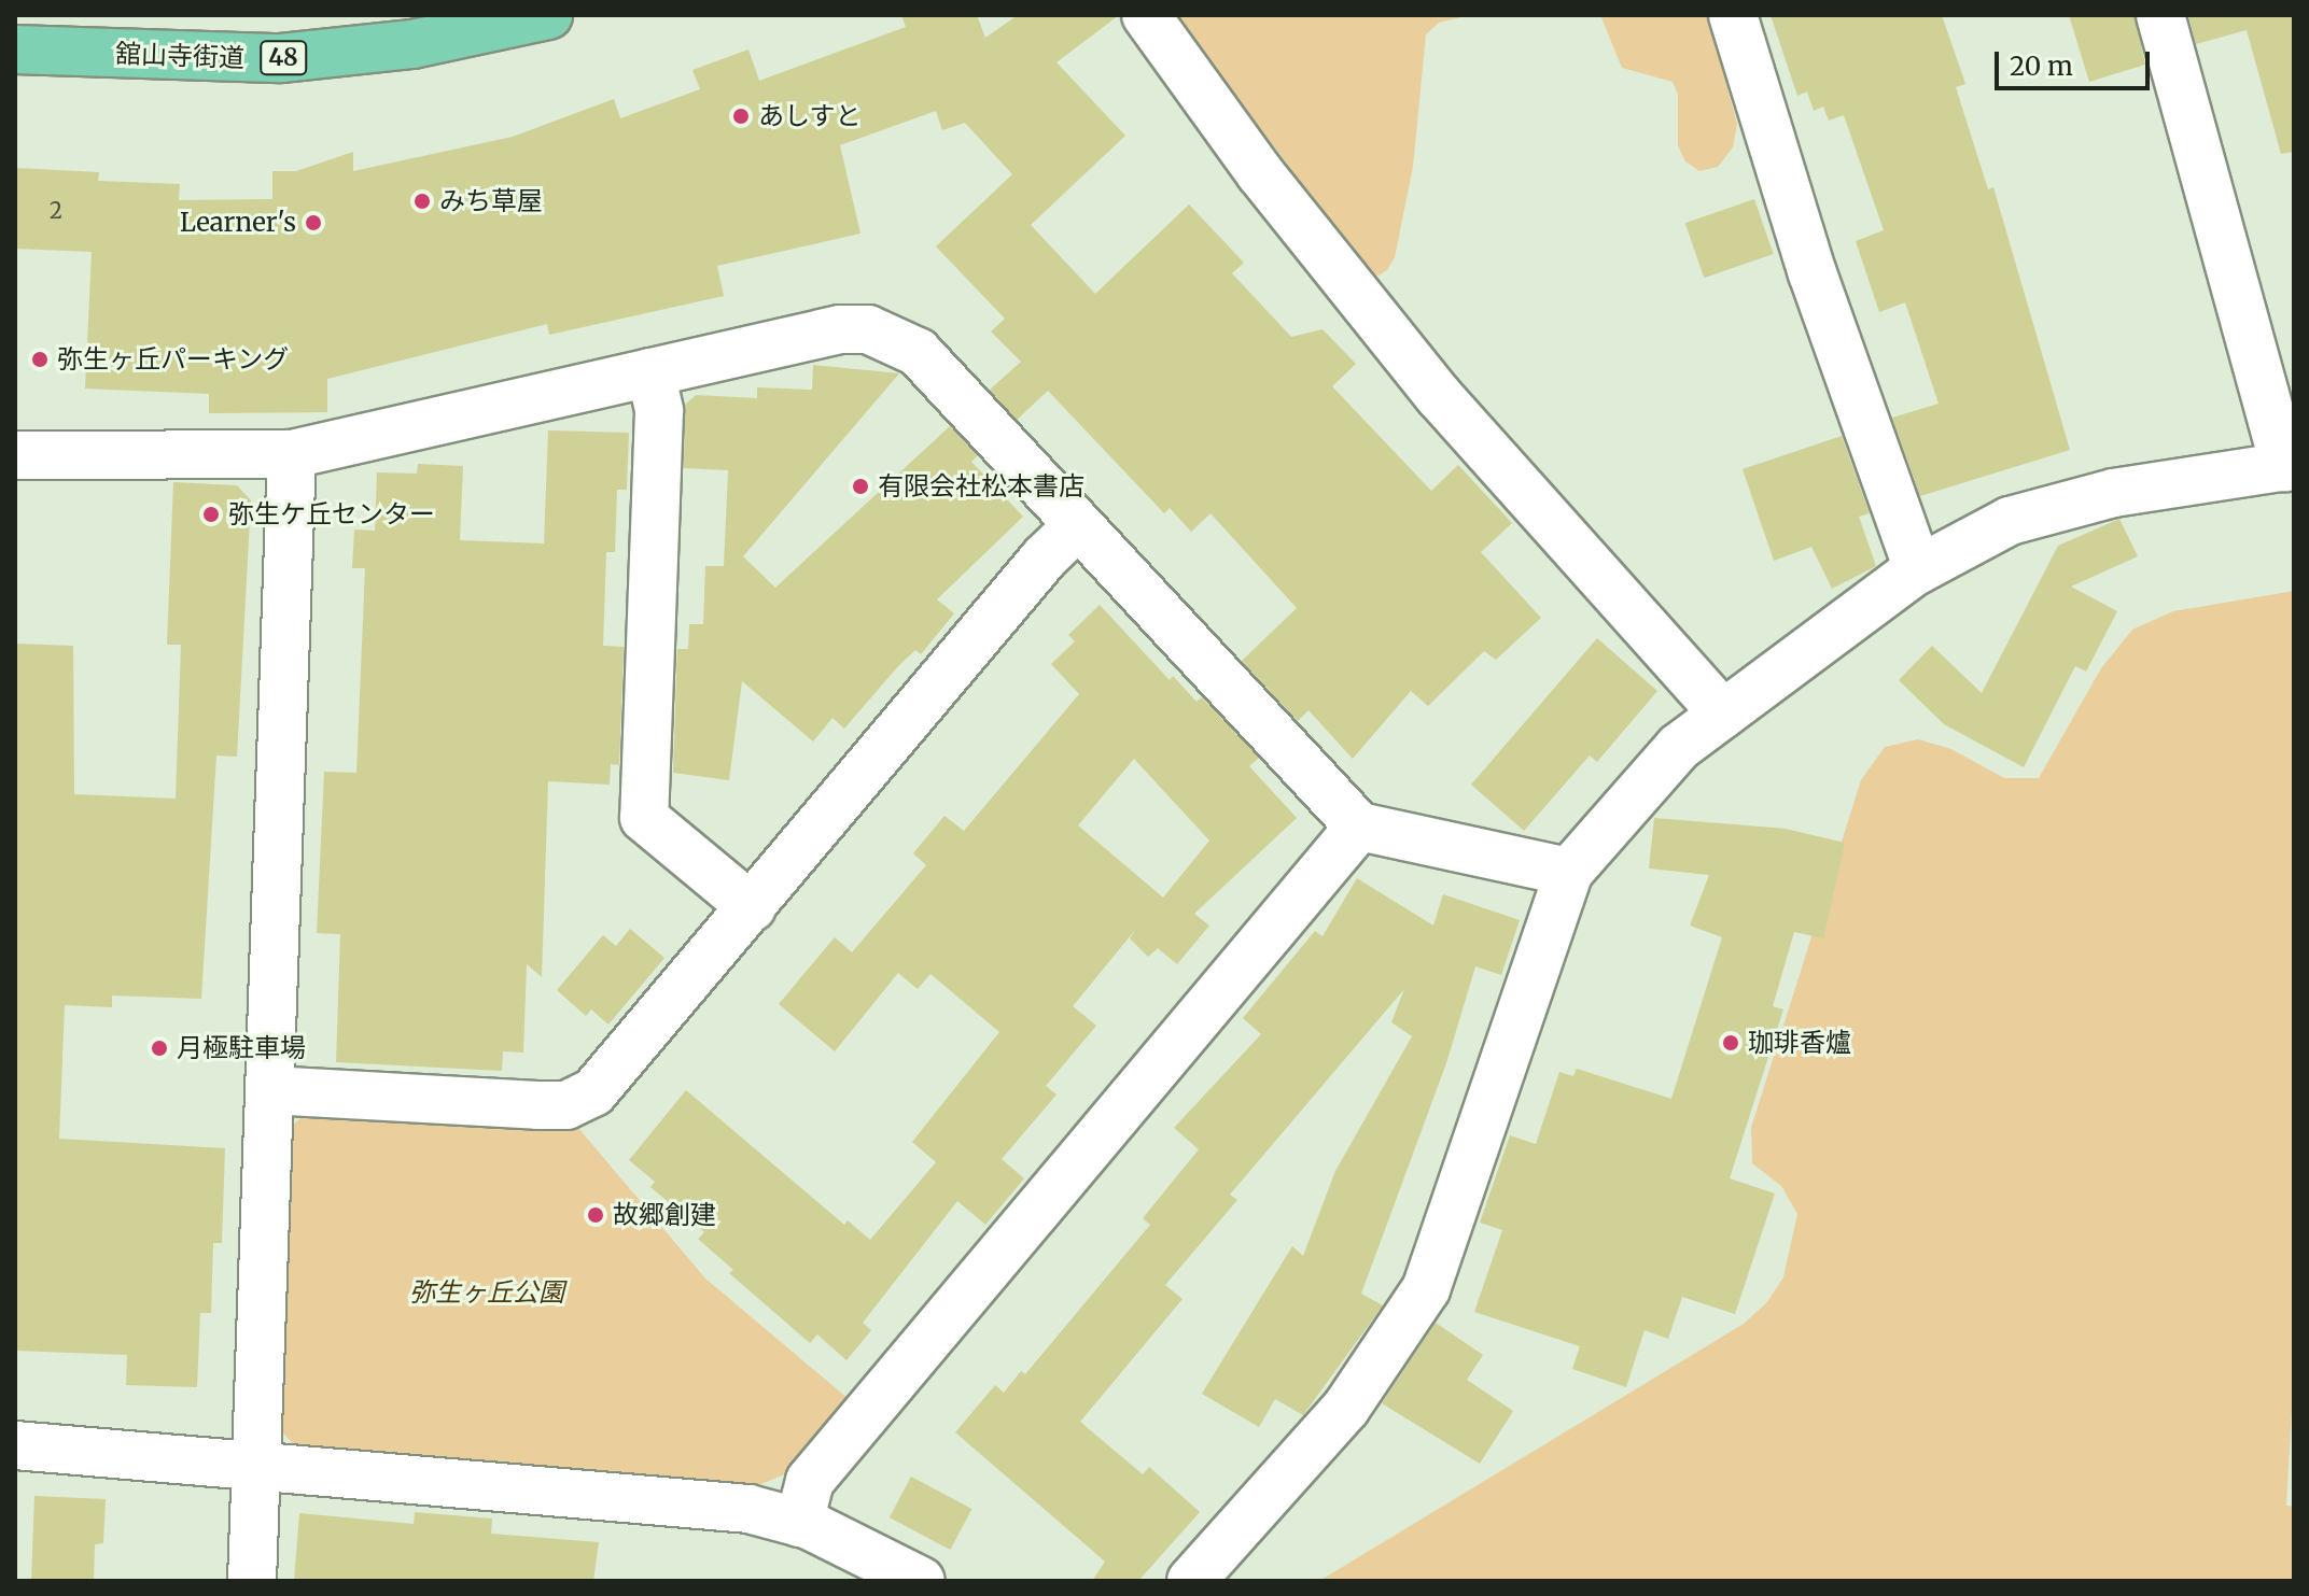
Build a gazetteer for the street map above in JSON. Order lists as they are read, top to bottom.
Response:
{
  "streets": {
    "main road": ["舘山寺街道", "48"]
  },
  "parks": ["弥生ヶ丘公園"],
  "places": [
    "あしすと",
    "みち草屋",
    "Learner's",
    "弥生ヶ丘パーキング",
    "有限会社松本書店",
    "弥生ケ丘センター",
    "珈琲香爐",
    "月極駐車場",
    "故郷創建"
  ],
  "house_numbers": ["2"],
  "scale_bar": "20 m"
}
